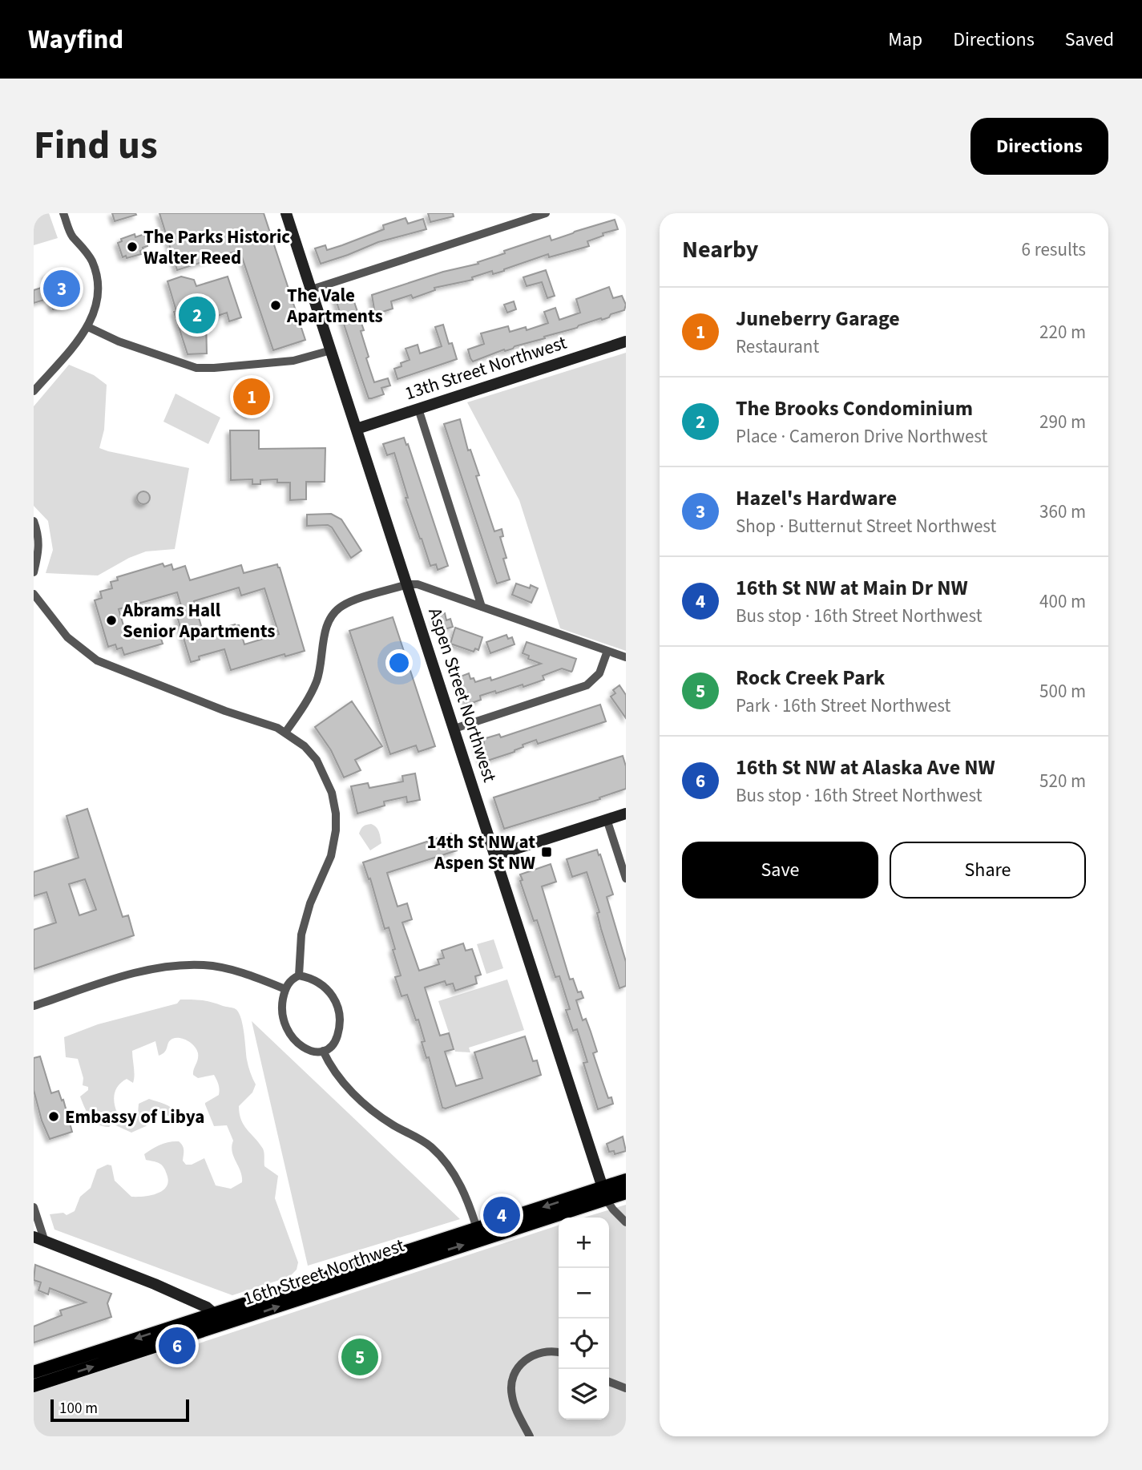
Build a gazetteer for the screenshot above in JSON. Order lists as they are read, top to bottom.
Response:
{
  "streets": {
    "main road": ["16th Street Northwest"],
    "street": ["13th Street Northwest", "Aspen Street Northwest"]
  },
  "crossings": [
    ["13th Street Northwest", "Aspen Street Northwest"],
    ["Aspen Street Northwest", "16th Street Northwest"]
  ],
  "places": {
    "other": [
      "The Parks Historic Walter Reed",
      "The Vale Apartments",
      "Abrams Hall Senior Apartments",
      "Embassy of Libya"
    ],
    "transit": ["14th St NW at Aspen St NW"]
  },
  "scale_bar": "100 m",
  "page": {
    "header": "Wayfind",
    "nav": ["Map", "Directions", "Saved"],
    "title": "Find us",
    "buttons": [
      "Directions",
      ["Save", "Share"]
    ],
    "heading": ["Nearby", "6 results"],
    "pins": [
      "3",
      "2",
      "1",
      "4",
      "6",
      "5"
    ],
    "list": [
      {
        "mark": "1",
        "name": "Juneberry Garage",
        "note": "Restaurant",
        "value": "220 m"
      },
      {
        "mark": "2",
        "name": "The Brooks Condominium",
        "note": "Place · Cameron Drive Northwest",
        "value": "290 m"
      },
      {
        "mark": "3",
        "name": "Hazel's Hardware",
        "note": "Shop · Butternut Street Northwest",
        "value": "360 m"
      },
      {
        "mark": "4",
        "name": "16th St NW at Main Dr NW",
        "note": "Bus stop · 16th Street Northwest",
        "value": "400 m"
      },
      {
        "mark": "5",
        "name": "Rock Creek Park",
        "note": "Park · 16th Street Northwest",
        "value": "500 m"
      },
      {
        "mark": "6",
        "name": "16th St NW at Alaska Ave NW",
        "note": "Bus stop · 16th Street Northwest",
        "value": "520 m"
      }
    ],
    "map_buttons": ["+", "−"],
    "scale": "100 m"
  }
}
